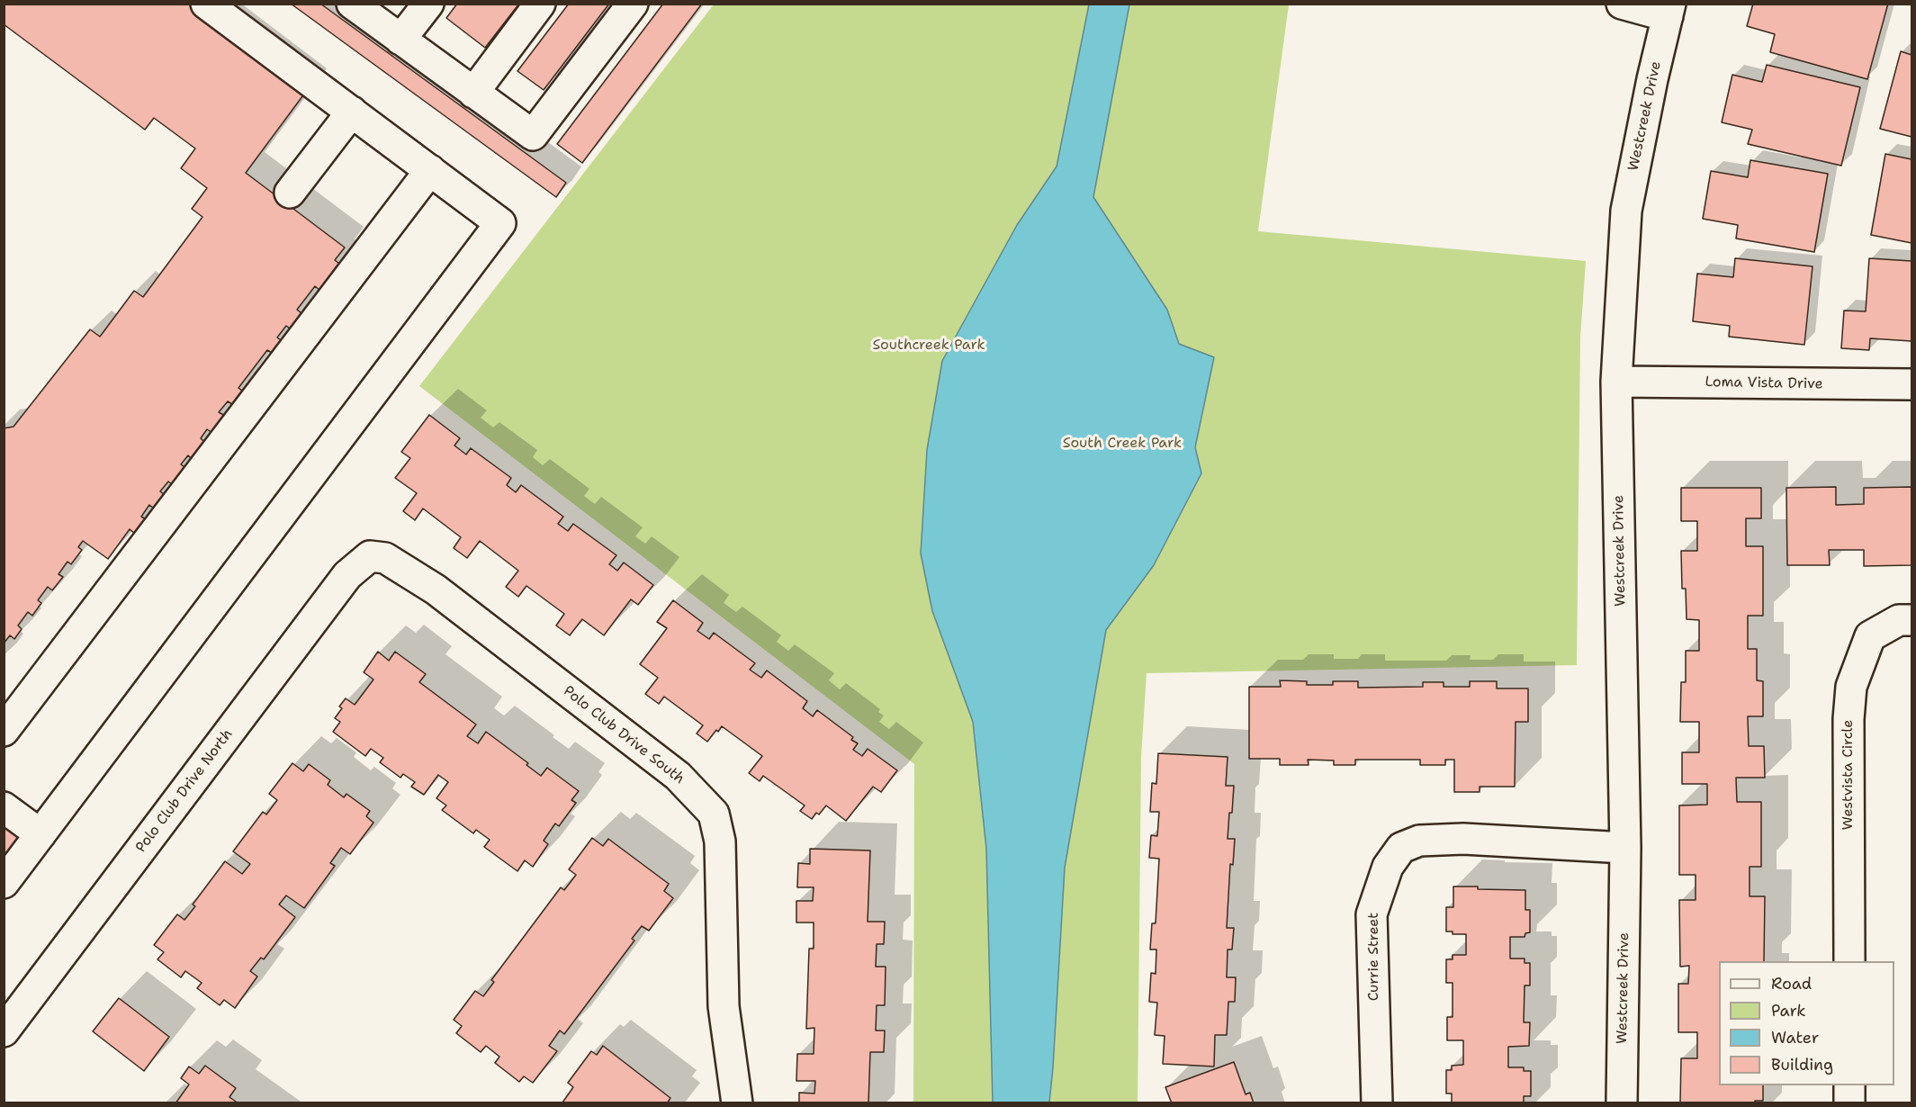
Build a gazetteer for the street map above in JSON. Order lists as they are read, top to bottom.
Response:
{
  "streets": {
    "street": [
      "Westcreek Drive",
      "Loma Vista Drive",
      "Polo Club Drive South",
      "Westvista Circle",
      "Polo Club Drive North",
      "Currie Street"
    ]
  },
  "crossings": [
    ["Westcreek Drive", "Loma Vista Drive"],
    ["Westcreek Drive", "Currie Street"],
    ["Polo Club Drive South", "Polo Club Drive North"]
  ],
  "parks": ["Southcreek Park", "South Creek Park"],
  "legend": [
    "Road",
    "Park",
    "Water",
    "Building"
  ]
}
